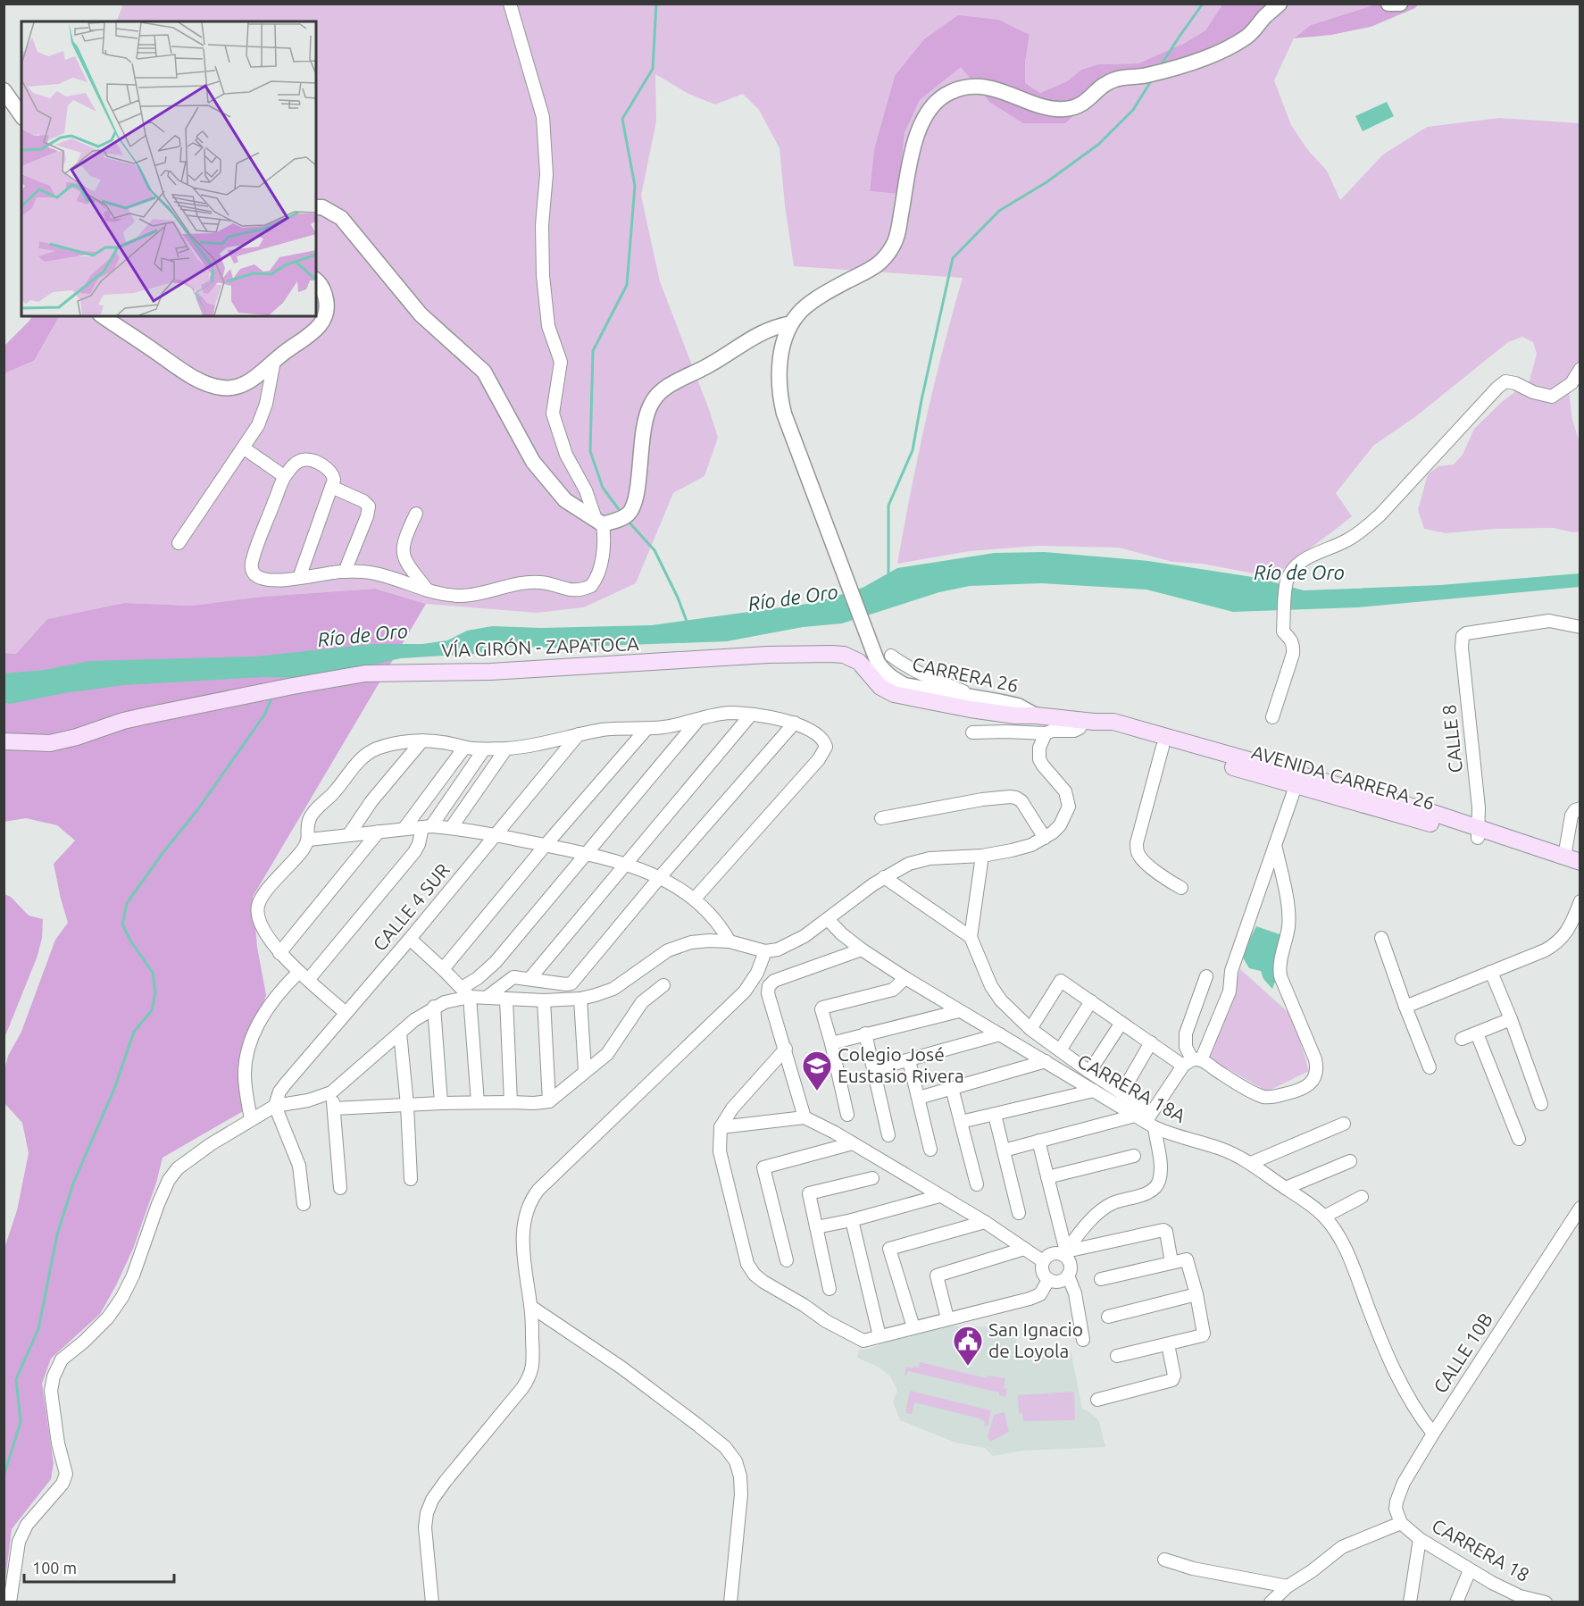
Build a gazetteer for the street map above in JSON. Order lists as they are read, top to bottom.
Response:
{
  "streets": {
    "main road": ["VÍA GIRÓN - ZAPATOCA", "AVENIDA CARRERA 26"],
    "street": [
      "CARRERA 26",
      "CALLE 8",
      "CALLE 4 SUR",
      "CARRERA 18A",
      "CALLE 10B",
      "CARRERA 18"
    ]
  },
  "crossings": [
    ["VÍA GIRÓN - ZAPATOCA", "CARRERA 26"],
    ["VÍA GIRÓN - ZAPATOCA", "AVENIDA CARRERA 26"],
    ["CARRERA 26", "AVENIDA CARRERA 26"],
    ["CALLE 8", "AVENIDA CARRERA 26"],
    ["CARRERA 18A", "CALLE 10B"],
    ["CALLE 10B", "CARRERA 18"]
  ],
  "water": ["Río de Oro"],
  "places": {
    "school or university": ["Colegio José Eustasio Rivera"],
    "public building": ["San Ignacio de Loyola"]
  },
  "scale_bar": "100 m"
}
